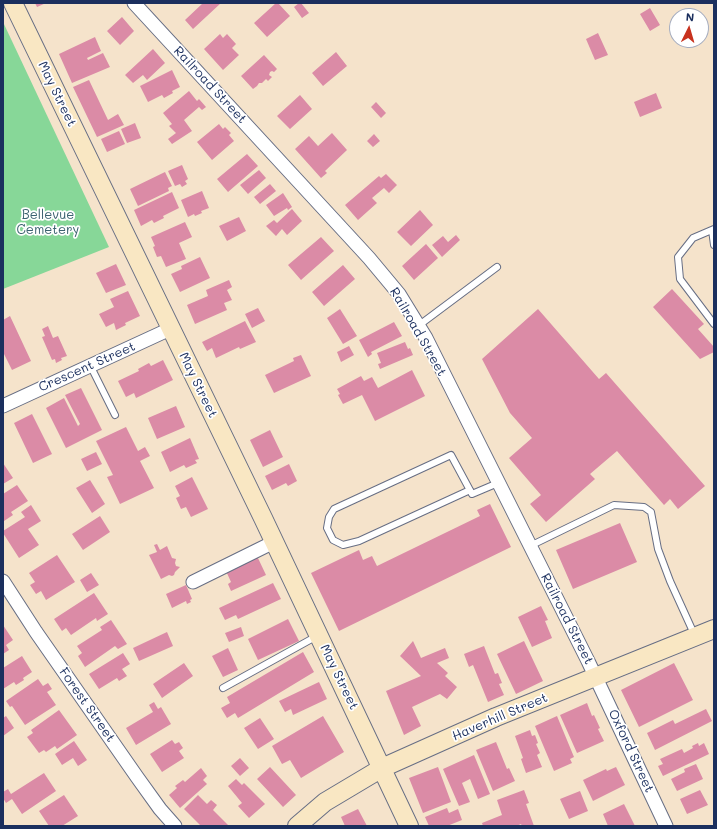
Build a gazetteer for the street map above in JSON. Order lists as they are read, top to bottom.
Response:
{
  "streets": {
    "main road": ["May Street", "Haverhill Street"],
    "street": [
      "Railroad Street",
      "Crescent Street",
      "Forest Street",
      "Oxford Street"
    ]
  },
  "crossings": [
    ["Railroad Street", "Haverhill Street"],
    ["Railroad Street", "Oxford Street"],
    ["May Street", "Crescent Street"],
    ["May Street", "Haverhill Street"],
    ["Haverhill Street", "Oxford Street"]
  ],
  "parks": ["Bellevue Cemetery"],
  "north": "top"
}
